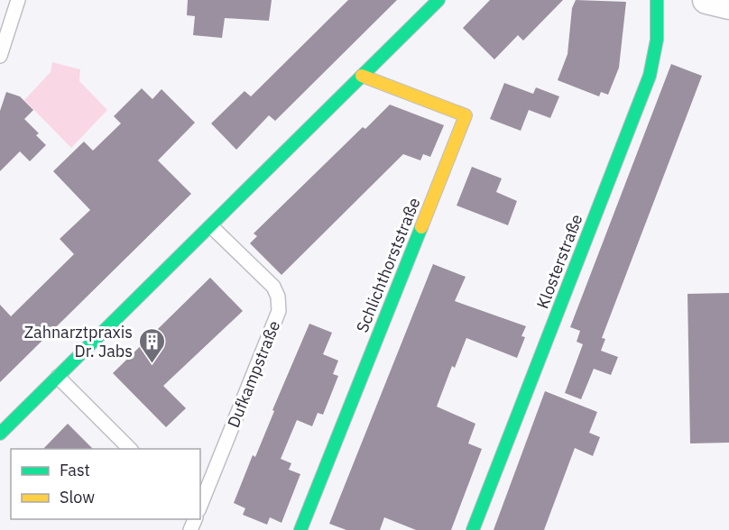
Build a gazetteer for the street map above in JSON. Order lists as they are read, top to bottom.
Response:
{
  "streets": {
    "street": ["Klosterstraße", "Schlichthorststraße"],
    "lane": ["Dufkampstraße"]
  },
  "places": {
    "building": ["Zahnarztpraxis Dr. Jabs"]
  },
  "legend": ["Fast", "Slow"]
}
